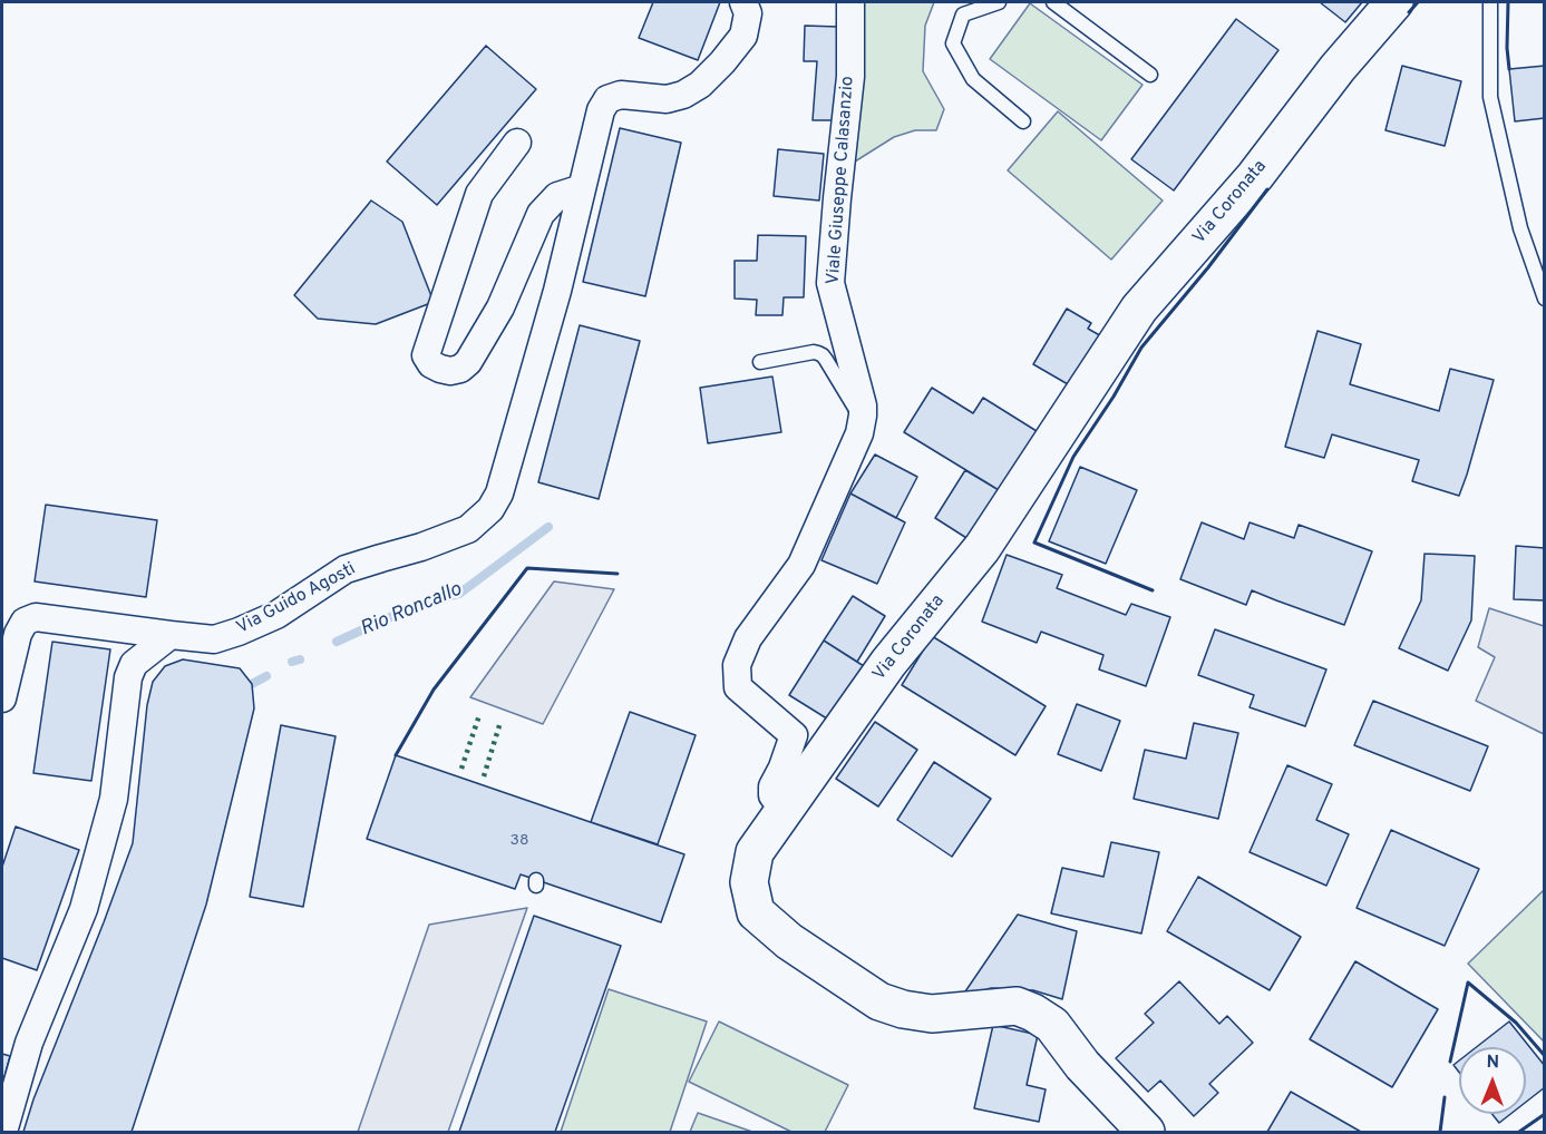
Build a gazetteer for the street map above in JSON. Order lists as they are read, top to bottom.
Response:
{
  "streets": {
    "street": ["Viale Giuseppe Calasanzio", "Via Coronata", "Via Guido Agosti"]
  },
  "crossings": [
    ["Viale Giuseppe Calasanzio", "Via Coronata"]
  ],
  "water": ["Rio Roncallo"],
  "house_numbers": ["38"],
  "north": "top"
}
